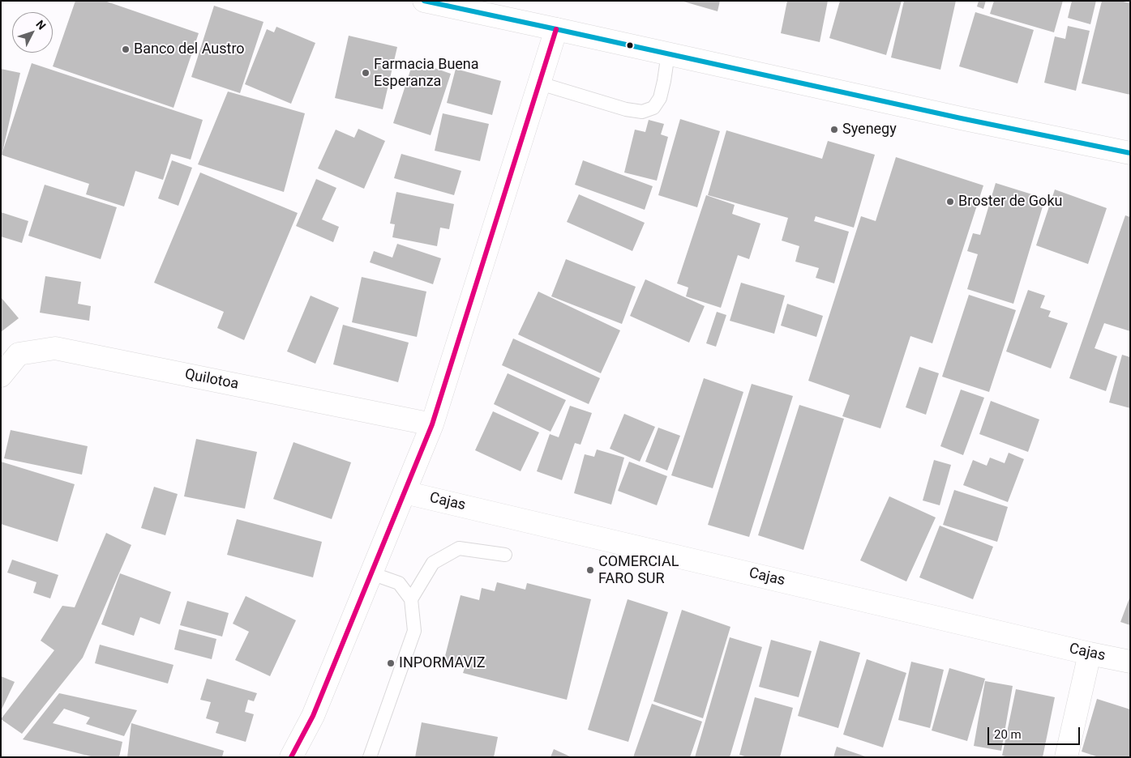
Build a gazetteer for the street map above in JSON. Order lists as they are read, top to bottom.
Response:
{
  "streets": {
    "street": ["Quilotoa", "Cajas"]
  },
  "places": [
    "Banco del Austro",
    "Farmacia Buena Esperanza",
    "Syenegy",
    "Broster de Goku",
    "COMERCIAL FARO SUR",
    "INPORMAVIZ"
  ],
  "scale_bar": "20 m",
  "north": "top right"
}
